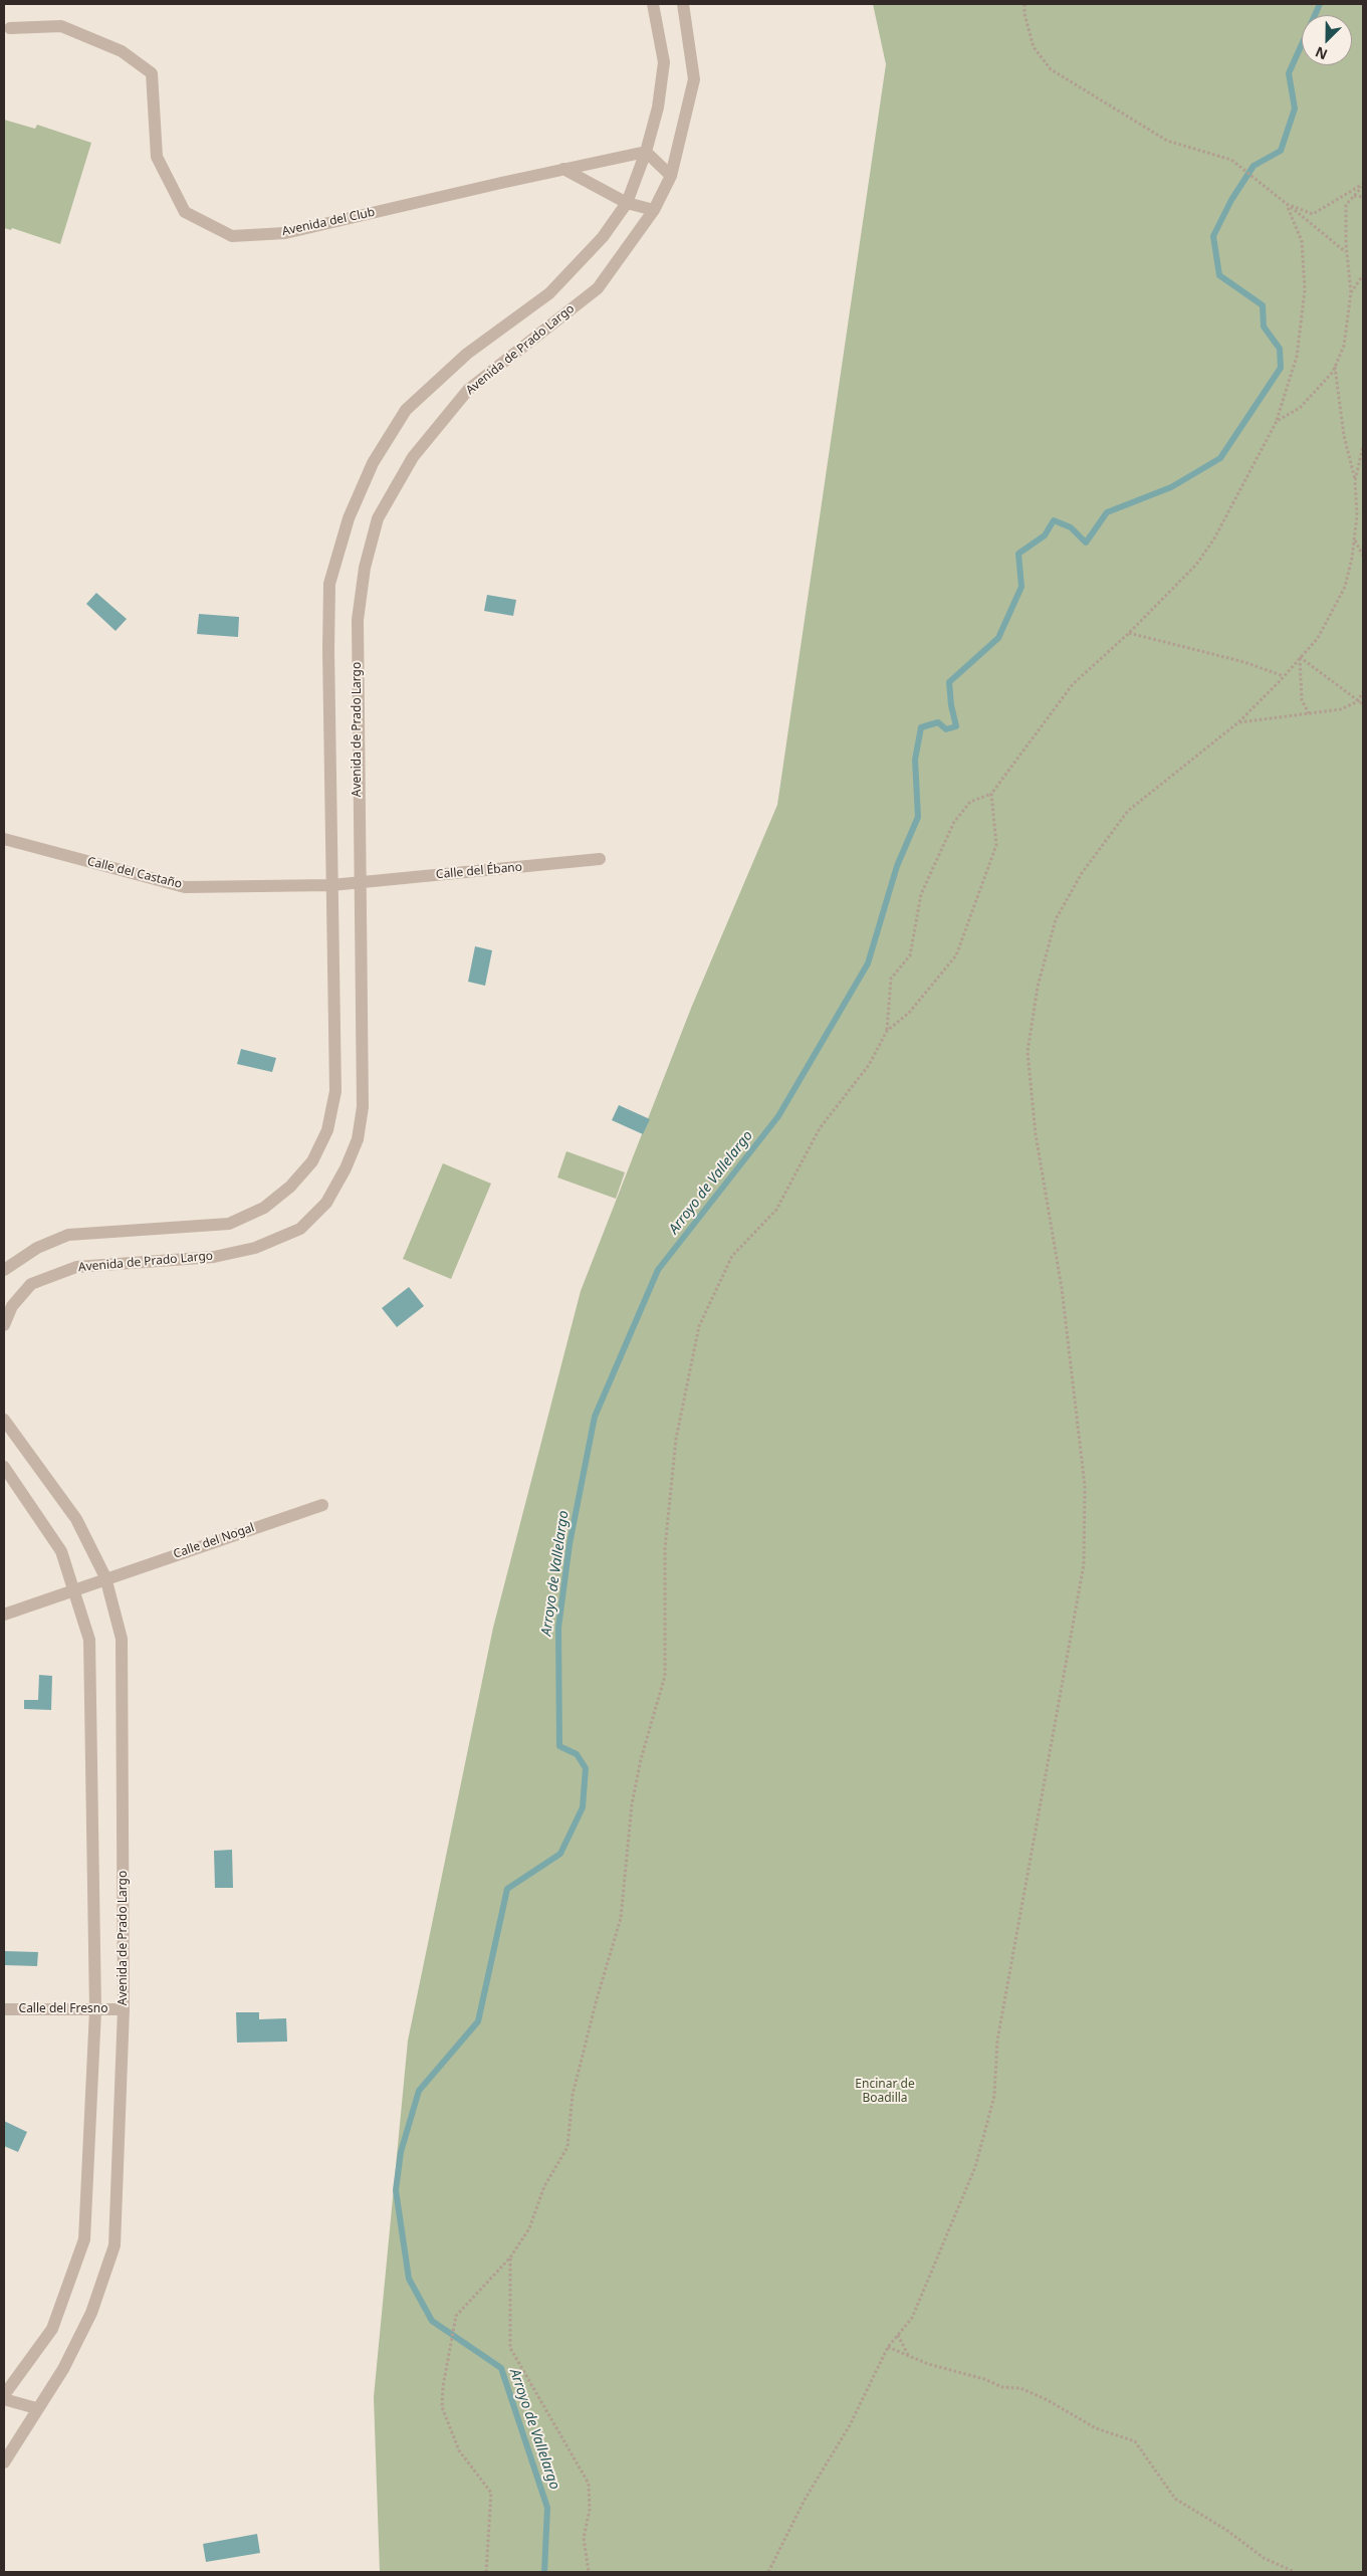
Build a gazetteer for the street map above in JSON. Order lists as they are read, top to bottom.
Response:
{
  "streets": {
    "street": [
      "Avenida del Club",
      "Avenida de Prado Largo",
      "Calle del Ébano",
      "Calle del Castaño",
      "Calle del Nogal",
      "Calle del Fresno"
    ]
  },
  "crossings": [
    ["Avenida del Club", "Avenida de Prado Largo"],
    ["Avenida de Prado Largo", "Calle del Ébano"],
    ["Avenida de Prado Largo", "Calle del Castaño"],
    ["Avenida de Prado Largo", "Calle del Nogal"],
    ["Avenida de Prado Largo", "Calle del Fresno"],
    ["Calle del Ébano", "Calle del Castaño"]
  ],
  "water": ["Arroyo de Vallelargo"],
  "parks": ["Encinar de Boadilla"],
  "north": "bottom left"
}
